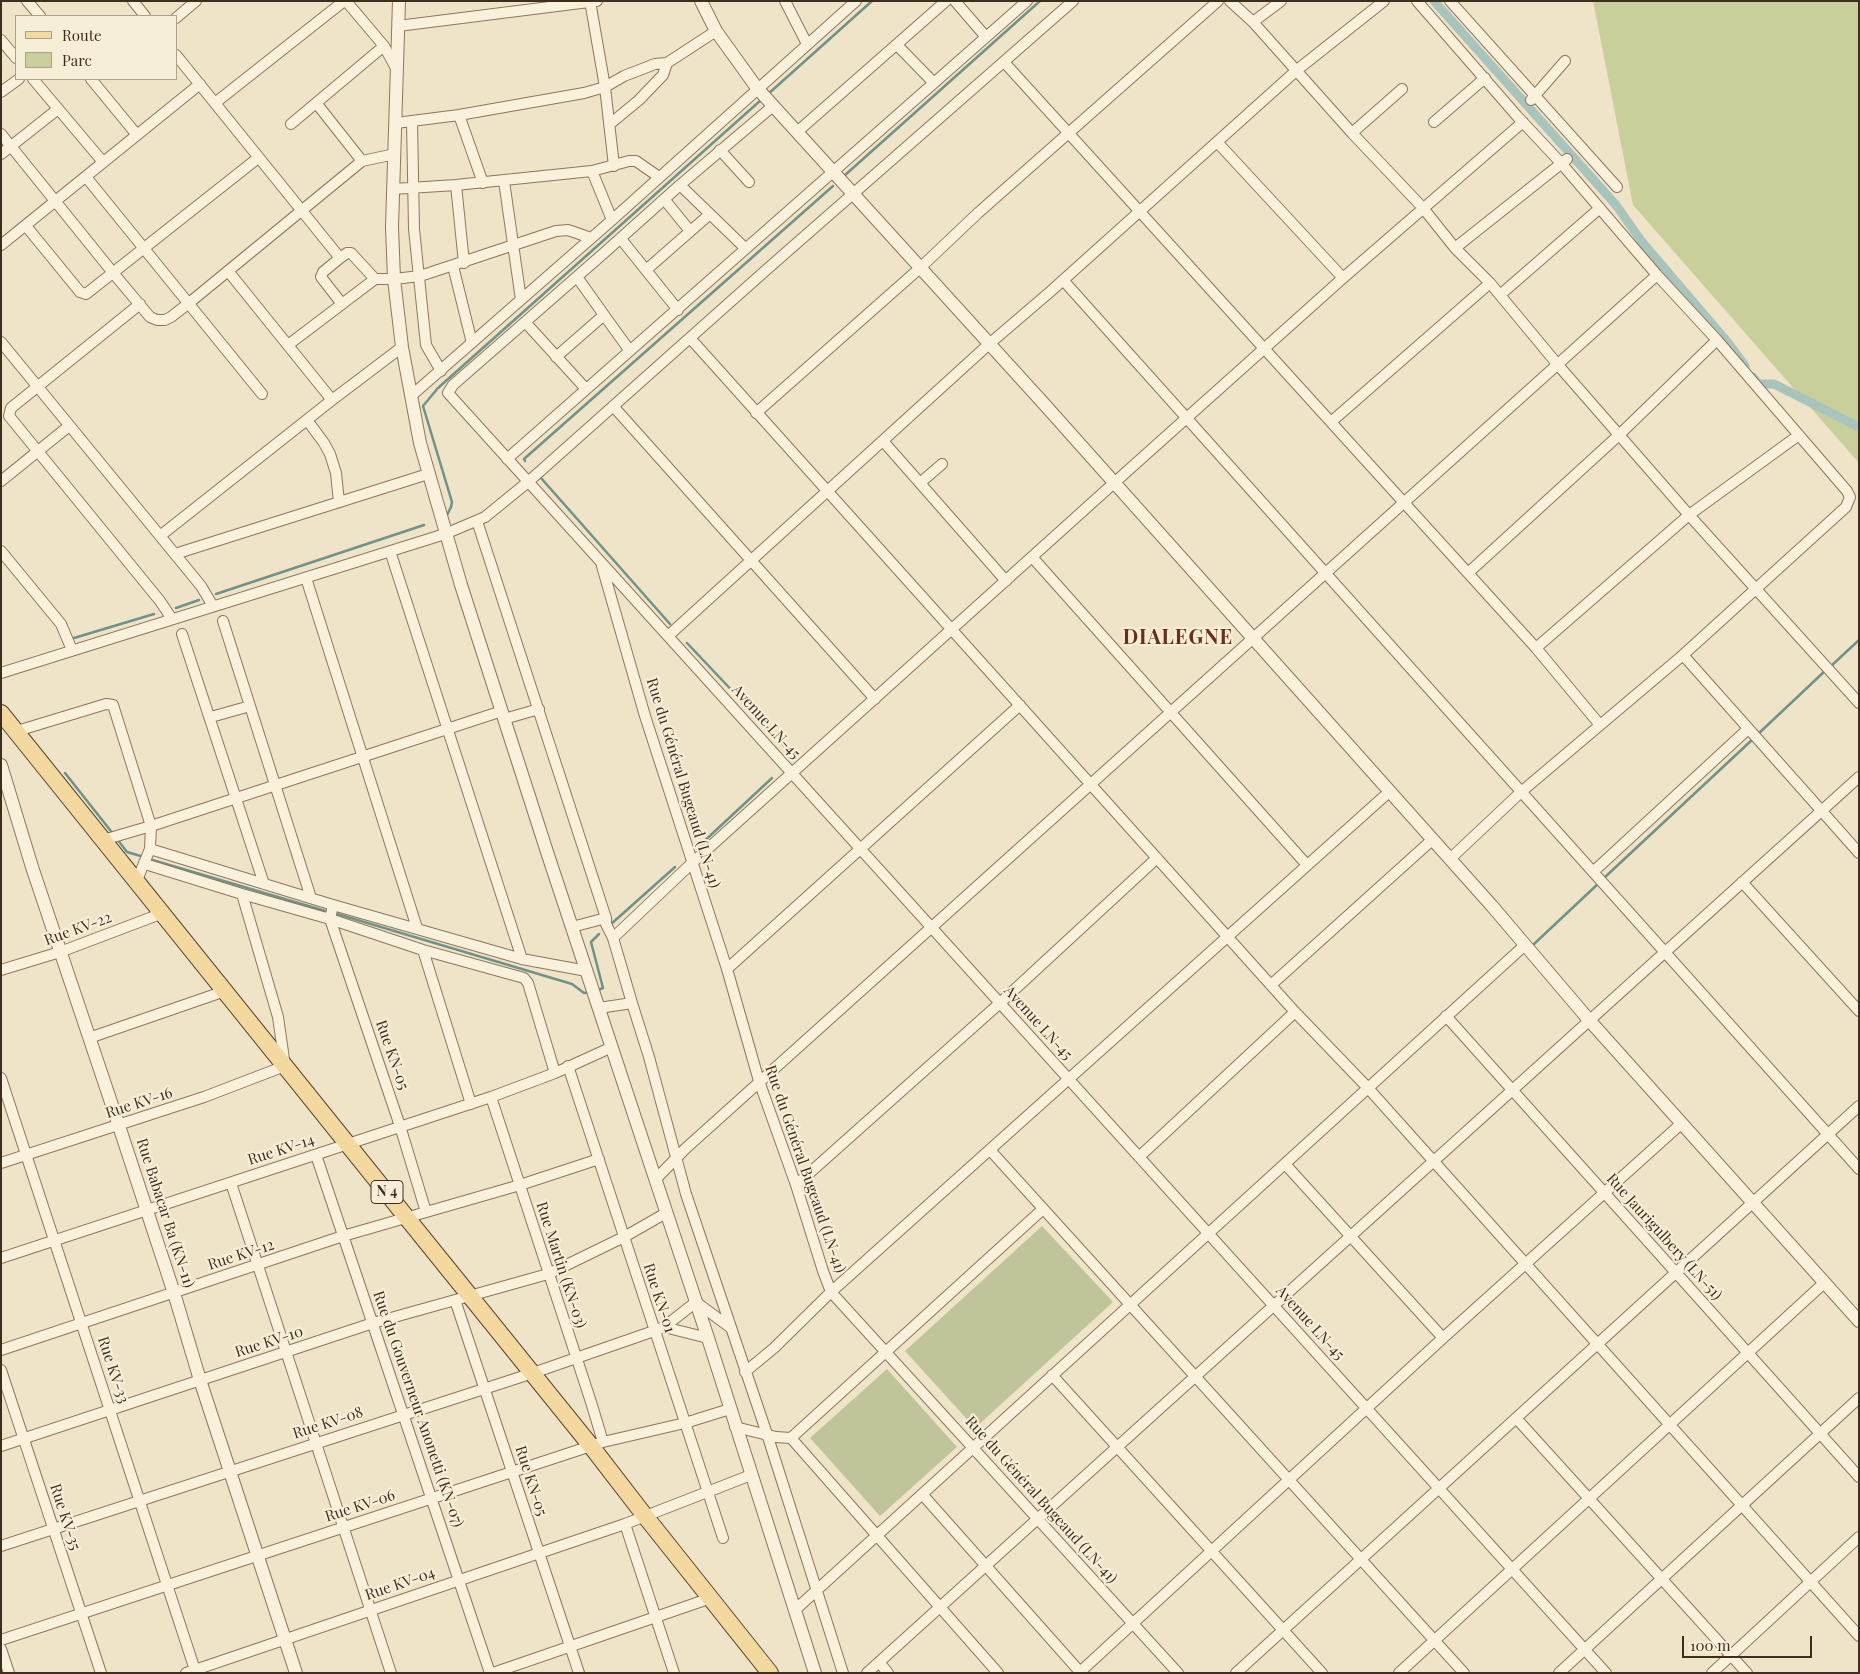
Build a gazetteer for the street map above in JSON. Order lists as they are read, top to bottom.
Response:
{
  "streets": {
    "main road": ["N 4"],
    "street": [
      "Avenue LN-45",
      "Rue du Général Bugeaud (LN-41)",
      "Rue KV-22",
      "Rue KN-05",
      "Rue KV-16",
      "Rue KV-14",
      "Rue Babacar Ba (KN-11)",
      "Rue Jaurigulbery (LN-51)",
      "Rue KV-12",
      "Rue Martin (KN-03)",
      "Rue KN-01",
      "Rue KV-10",
      "Rue KV-33",
      "Rue du Gouverneur Anonetti (KN-07)",
      "Rue KV-08",
      "Rue KV-06",
      "Rue KV-35",
      "Rue KV-04"
    ]
  },
  "crossings": [
    ["Avenue LN-45", "Rue du Général Bugeaud (LN-41)"],
    ["Rue KV-22", "N 4"],
    ["Rue KV-22", "Rue Babacar Ba (KN-11)"],
    ["Rue KN-05", "Rue KV-14"],
    ["Rue KN-05", "N 4"],
    ["Rue KN-05", "Rue KV-12"],
    ["Rue KN-05", "Rue KV-10"],
    ["Rue KN-05", "Rue KV-08"],
    ["Rue KN-05", "Rue KV-06"],
    ["Rue KN-05", "Rue KV-04"],
    ["Rue KV-16", "N 4"],
    ["Rue KV-16", "Rue Babacar Ba (KN-11)"],
    ["Rue KV-16", "Rue KV-33"],
    ["Rue KV-14", "N 4"],
    ["Rue KV-14", "Rue Babacar Ba (KN-11)"],
    ["Rue KV-14", "Rue Martin (KN-03)"],
    ["Rue KV-14", "Rue KN-01"],
    ["Rue KV-14", "Rue KV-33"],
    ["Rue KV-14", "Rue du Gouverneur Anonetti (KN-07)"],
    ["N 4", "Rue KV-12"],
    ["N 4", "Rue Martin (KN-03)"],
    ["N 4", "Rue KV-10"],
    ["N 4", "Rue KV-08"],
    ["N 4", "Rue KV-06"],
    ["N 4", "Rue KV-04"],
    ["Rue Babacar Ba (KN-11)", "Rue KV-12"],
    ["Rue Babacar Ba (KN-11)", "Rue KV-10"],
    ["Rue Babacar Ba (KN-11)", "Rue KV-08"],
    ["Rue Babacar Ba (KN-11)", "Rue KV-06"],
    ["Rue Babacar Ba (KN-11)", "Rue KV-04"],
    ["Rue KV-12", "Rue Martin (KN-03)"],
    ["Rue KV-12", "Rue KN-01"],
    ["Rue KV-12", "Rue KV-33"],
    ["Rue KV-12", "Rue du Gouverneur Anonetti (KN-07)"],
    ["Rue Martin (KN-03)", "Rue KV-10"],
    ["Rue Martin (KN-03)", "Rue KV-08"],
    ["Rue Martin (KN-03)", "Rue KV-06"],
    ["Rue KN-01", "Rue KV-10"],
    ["Rue KN-01", "Rue KV-08"],
    ["Rue KN-01", "Rue KV-06"],
    ["Rue KN-01", "Rue KV-04"],
    ["Rue KV-10", "Rue KV-33"],
    ["Rue KV-10", "Rue du Gouverneur Anonetti (KN-07)"],
    ["Rue KV-10", "Rue KV-35"],
    ["Rue KV-33", "Rue KV-08"],
    ["Rue KV-33", "Rue KV-06"],
    ["Rue KV-33", "Rue KV-04"],
    ["Rue du Gouverneur Anonetti (KN-07)", "Rue KV-08"],
    ["Rue du Gouverneur Anonetti (KN-07)", "Rue KV-06"],
    ["Rue du Gouverneur Anonetti (KN-07)", "Rue KV-04"],
    ["Rue KV-08", "Rue KV-35"],
    ["Rue KV-06", "Rue KV-35"]
  ],
  "districts": ["DIALEGNE"],
  "legend": ["Route", "Parc"],
  "scale_bar": "100 m"
}
